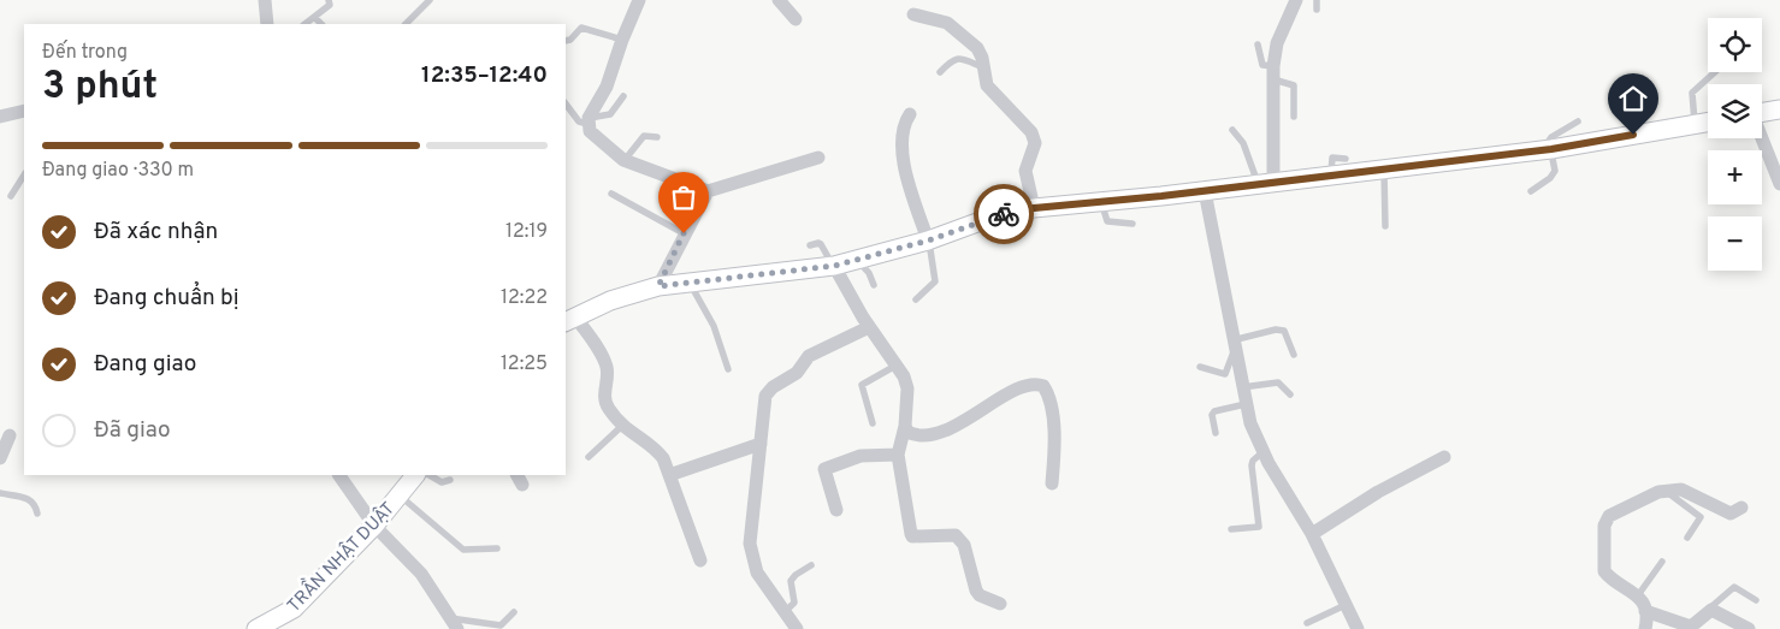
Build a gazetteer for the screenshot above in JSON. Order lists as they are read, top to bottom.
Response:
{
  "streets": {
    "main road": ["TRẦN NHẬT DUẬT"]
  },
  "page": {
    "map_buttons": ["+", "−"],
    "heading": ["3 phút", "Đến trong", "12:35–12:40"],
    "bar": "Đang giao · 330 m",
    "list": [
      ["Đã xác nhận", "12:19"],
      ["Đang chuẩn bị", "12:22"],
      ["Đang giao", "12:25"],
      "Đã giao"
    ]
  }
}
